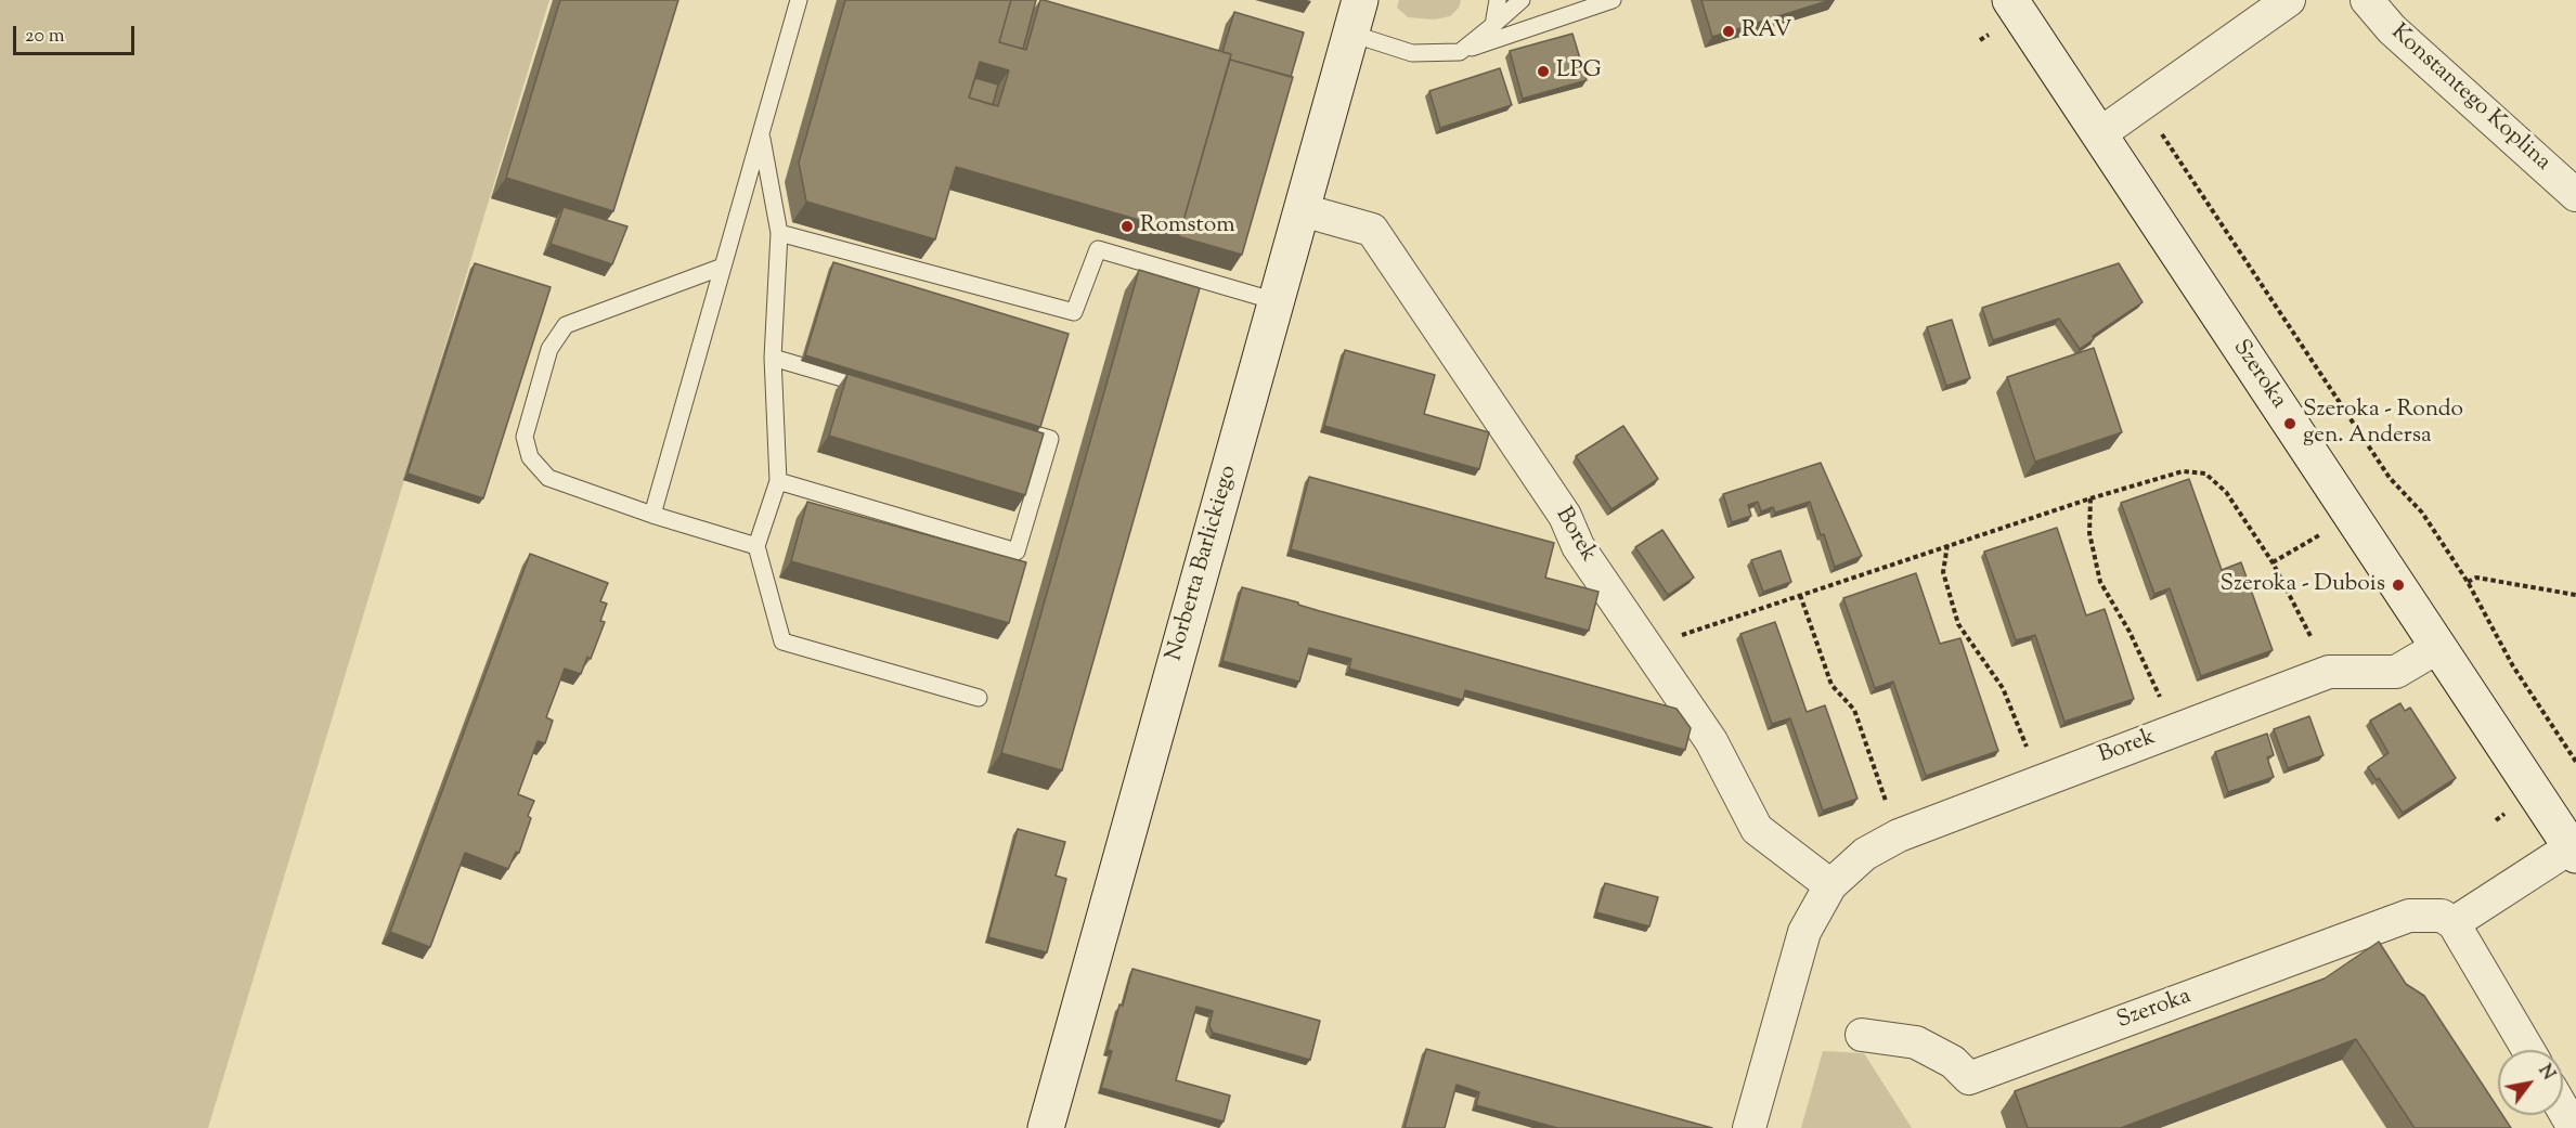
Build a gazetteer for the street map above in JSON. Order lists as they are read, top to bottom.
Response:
{
  "streets": {
    "street": [
      "Konstantego Koplina",
      "Szeroka",
      "Borek",
      "Norberta Barlickiego"
    ]
  },
  "crossings": [
    ["Szeroka", "Borek"],
    ["Borek", "Norberta Barlickiego"]
  ],
  "places": [
    "RAV",
    "LPG",
    "Romstom",
    "Szeroka - Rondo gen. Andersa",
    "Szeroka - Dubois"
  ],
  "scale_bar": "20 m",
  "north": "top right"
}
